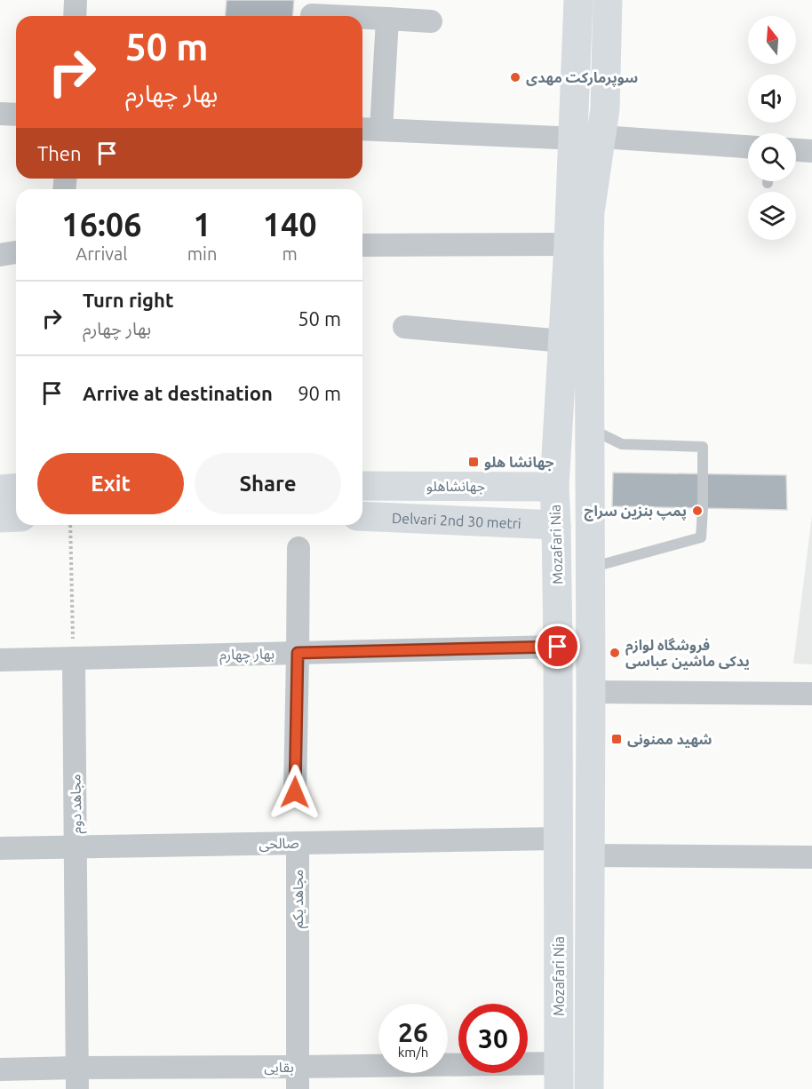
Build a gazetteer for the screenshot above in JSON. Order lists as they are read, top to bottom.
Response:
{
  "streets": {
    "main road": ["جهانشاهلو", "Delvari 2nd 30 metri", "Mozafari Nia"],
    "street": [
      "بهار چهارم",
      "مجاهد دوم",
      "صالحی",
      "مجاهد یکم",
      "بقایی"
    ]
  },
  "crossings": [
    ["جهانشاهلو", "Mozafari Nia"],
    ["Delvari 2nd 30 metri", "Mozafari Nia"],
    ["Mozafari Nia", "بهار چهارم"],
    ["Mozafari Nia", "صالحی"],
    ["Mozafari Nia", "بقایی"],
    ["بهار چهارم", "مجاهد دوم"],
    ["مجاهد دوم", "صالحی"],
    ["مجاهد دوم", "بقایی"],
    ["صالحی", "مجاهد یکم"],
    ["مجاهد یکم", "بقایی"]
  ],
  "places": {
    "other": ["سوپرمارکت مهدی", "پمپ بنزین سراج", "فروشگاه لوازم یدکی ماشین عباسی"],
    "transit": ["جهانشا هلو", "شهید ممنونی"]
  },
  "north": "top",
  "page": {
    "turn": ["50 m", "بهار چهارم"],
    "then": "Then",
    "eta": [
      "16:06",
      "Arrival",
      "1",
      "min",
      "140",
      "m"
    ],
    "list": [
      {
        "name": "Turn right",
        "note": "بهار چهارم",
        "value": "50 m"
      },
      {
        "name": "Arrive at destination",
        "value": "90 m"
      }
    ],
    "buttons": ["Exit", "Share"],
    "speed": "26 km/h",
    "limit": "30"
  }
}
